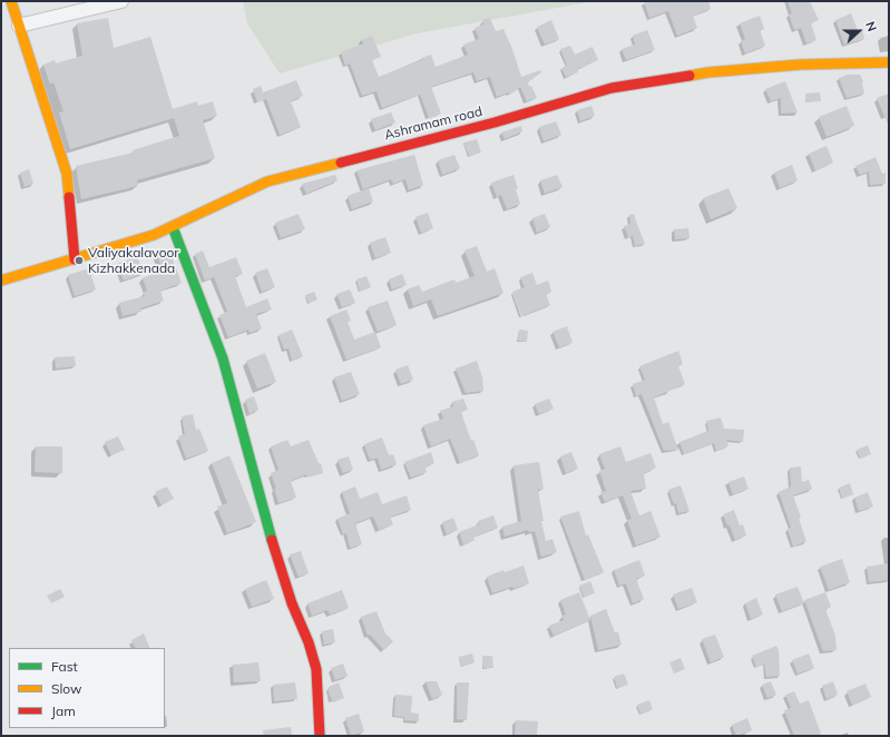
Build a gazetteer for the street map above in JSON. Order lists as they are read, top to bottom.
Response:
{
  "streets": {
    "main road": ["Ashramam road"]
  },
  "places": ["Valiyakalavoor Kizhakkenada"],
  "legend": ["Fast", "Slow", "Jam"],
  "north": "right"
}
